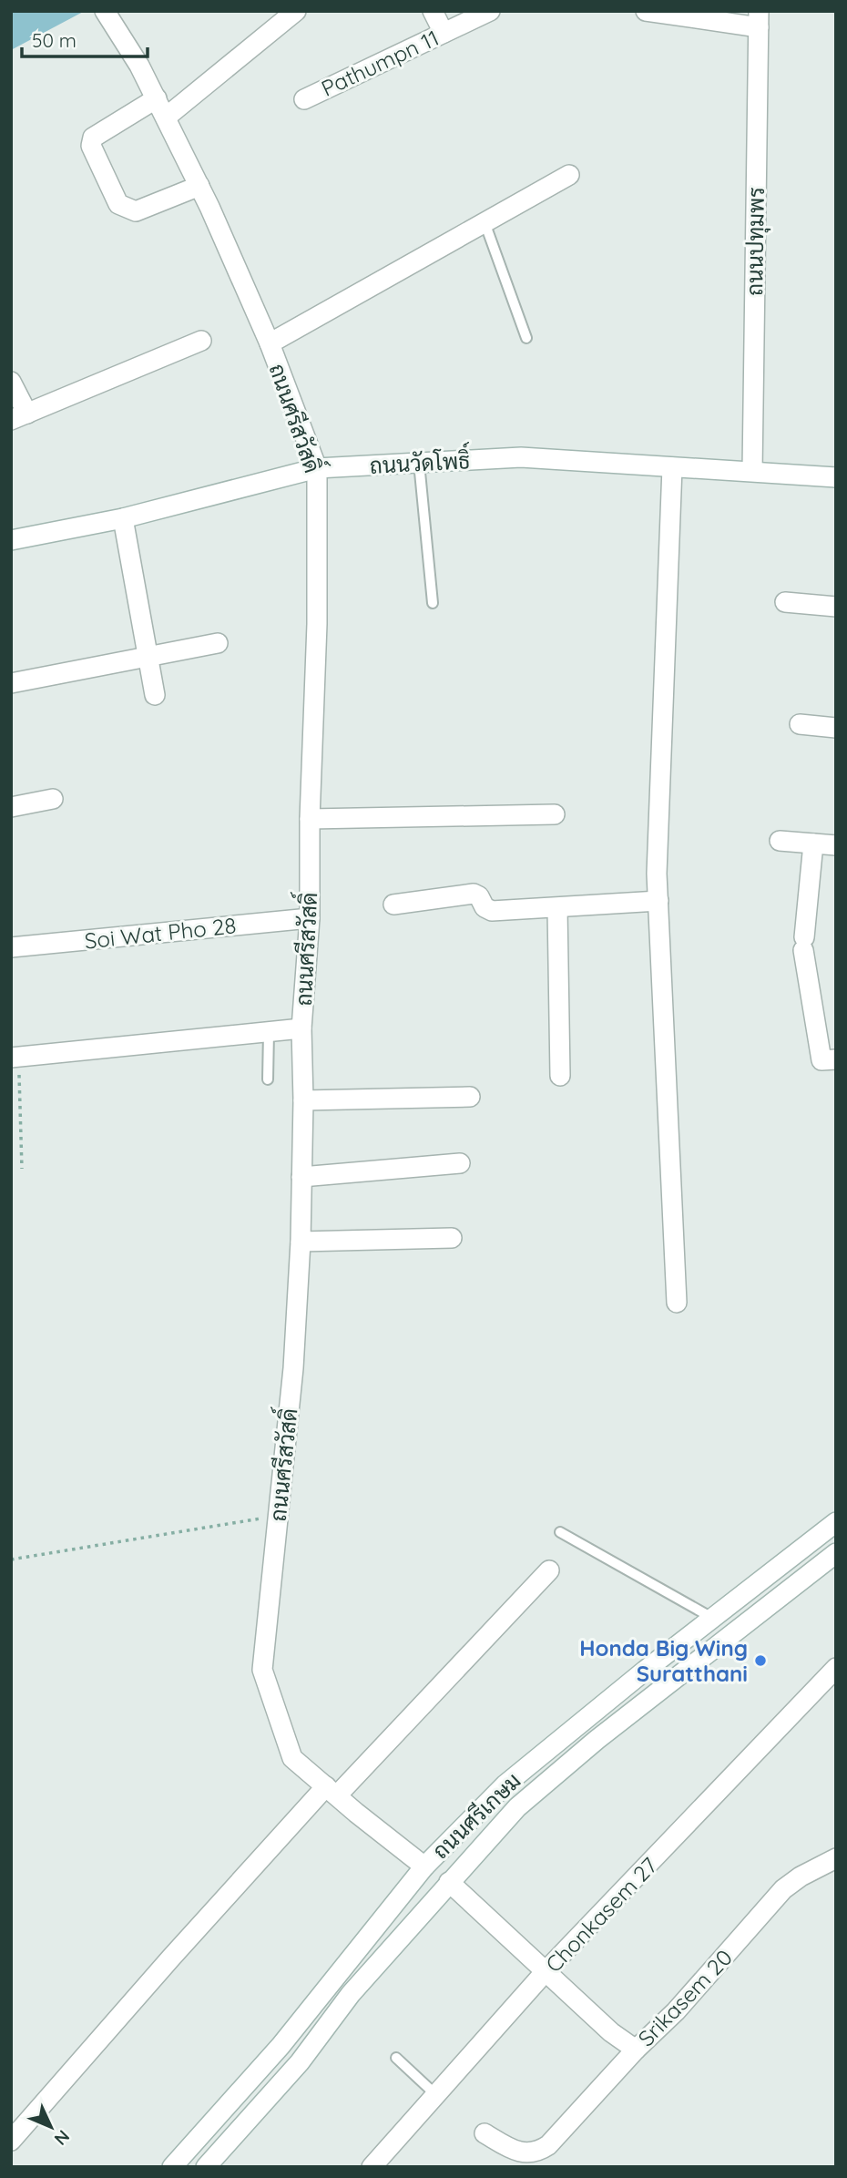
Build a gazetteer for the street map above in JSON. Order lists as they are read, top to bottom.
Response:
{
  "streets": {
    "street": [
      "Pathumpn 11",
      "ถนนปทุมพร",
      "ถนนศรีสวัสดิ์",
      "ถนนวัดโพธิ์",
      "Soi Wat Pho 28",
      "ถนนศรีเกษม",
      "Chonkasem 27",
      "Srikasem 20"
    ]
  },
  "crossings": [
    ["ถนนปทุมพร", "ถนนวัดโพธิ์"],
    ["ถนนศรีสวัสดิ์", "ถนนวัดโพธิ์"],
    ["ถนนศรีสวัสดิ์", "Soi Wat Pho 28"],
    ["ถนนศรีสวัสดิ์", "ถนนศรีเกษม"],
    ["ถนนศรีเกษม", "Srikasem 20"],
    ["Chonkasem 27", "Srikasem 20"]
  ],
  "places": ["Honda Big Wing Suratthani"],
  "scale_bar": "50 m",
  "north": "bottom right"
}
